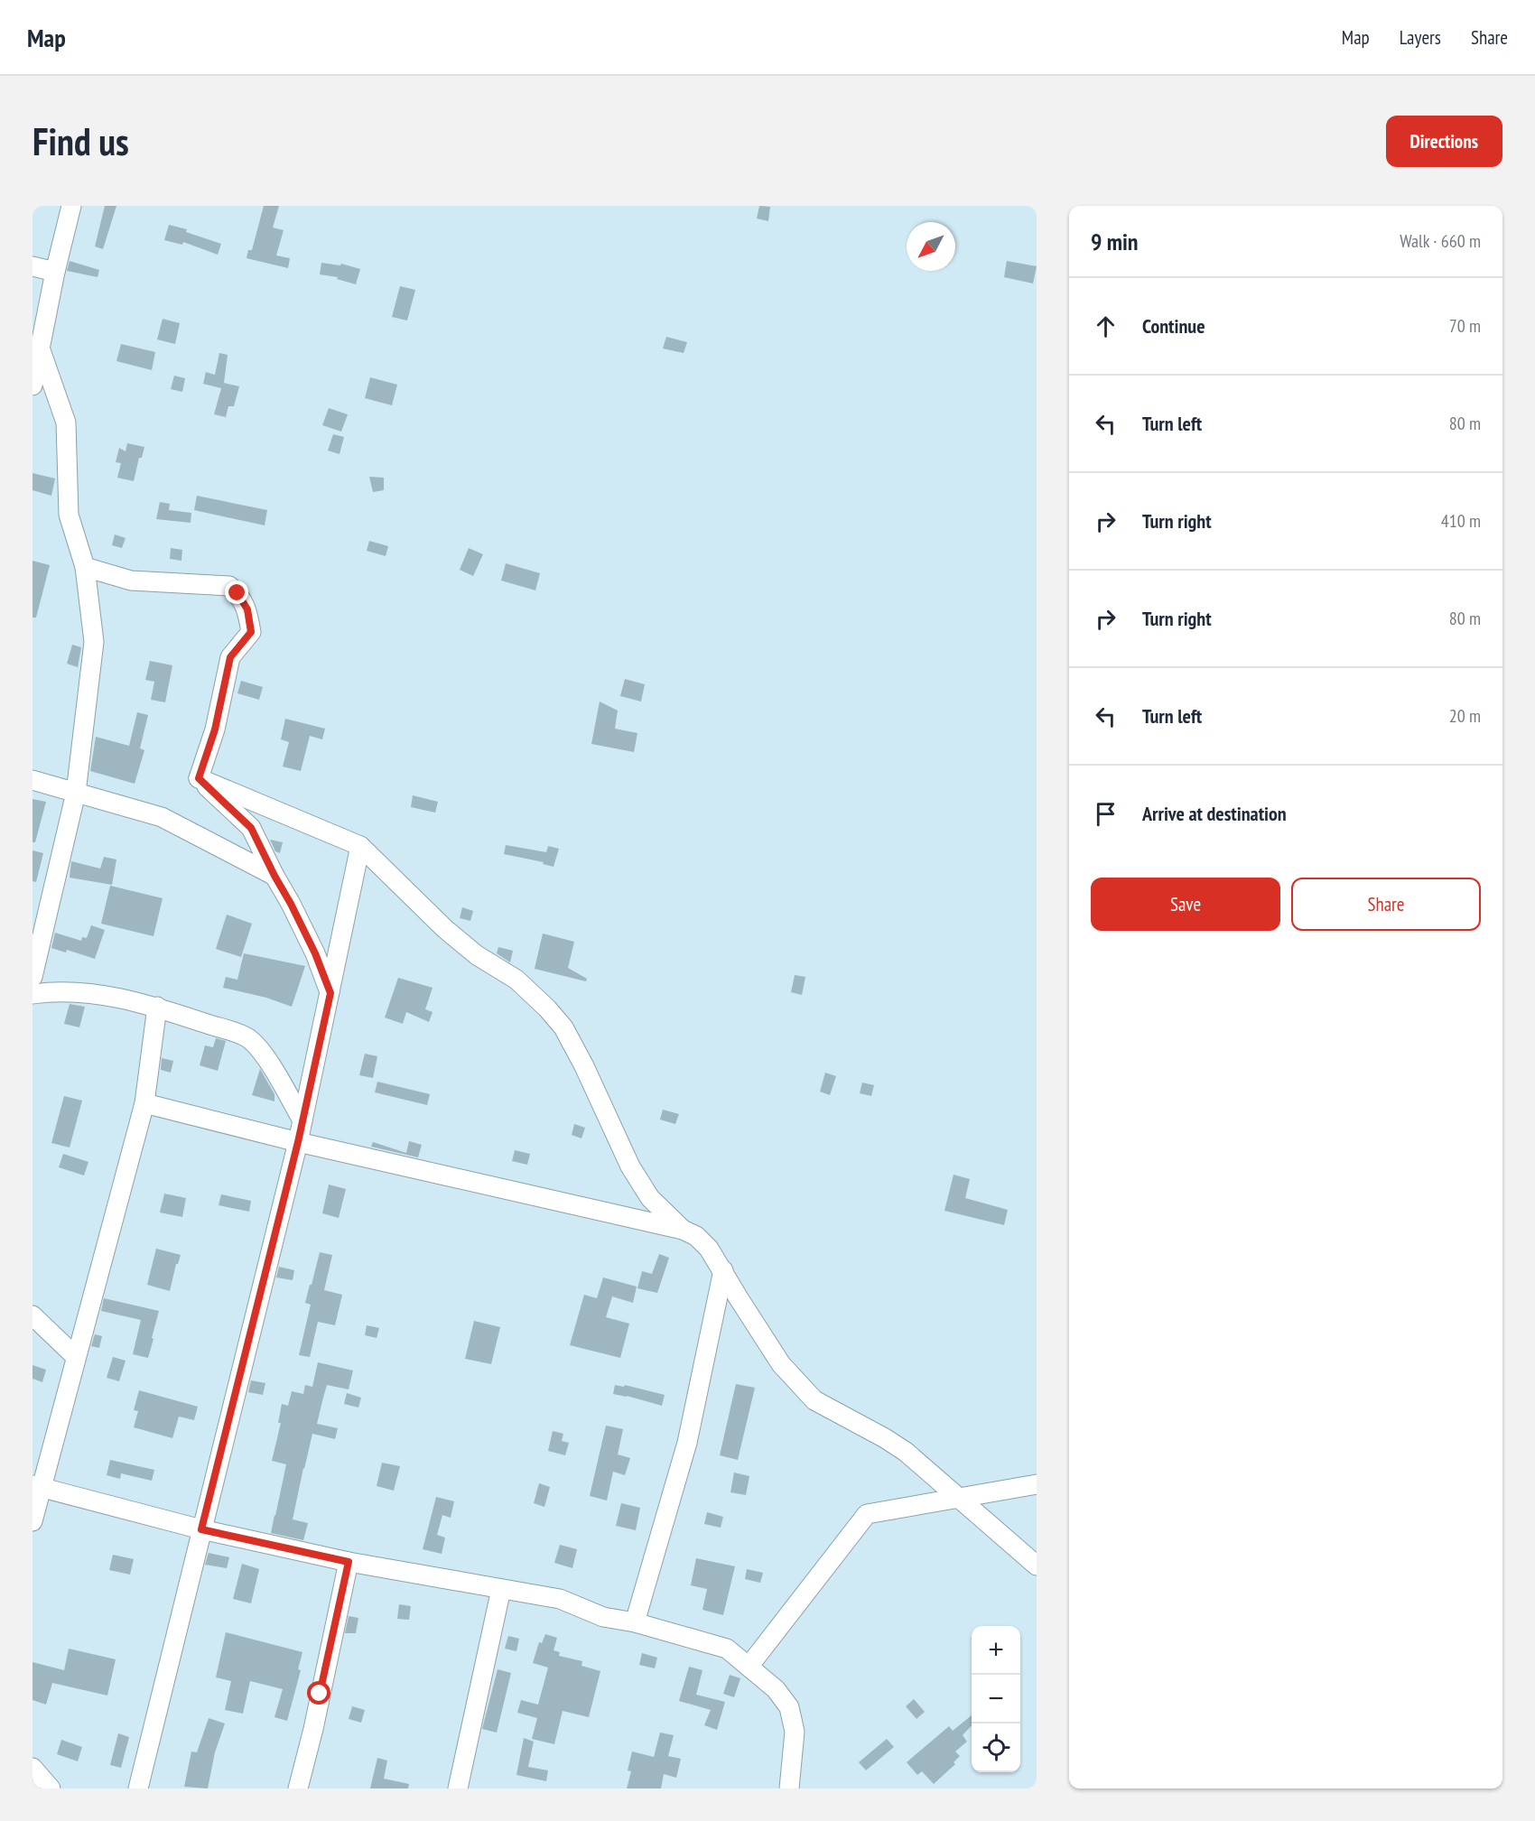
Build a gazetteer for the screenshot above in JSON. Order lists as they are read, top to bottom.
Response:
{
  "north": "bottom left",
  "page": {
    "header": "Map",
    "nav": ["Map", "Layers", "Share"],
    "buttons": [
      "Directions",
      ["Save", "Share"]
    ],
    "title": "Find us",
    "heading": ["9 min", "Walk · 660 m"],
    "list": [
      ["Continue", "70 m"],
      ["Turn left", "80 m"],
      ["Turn right", "410 m"],
      ["Turn right", "80 m"],
      ["Turn left", "20 m"],
      "Arrive at destination"
    ],
    "map_buttons": ["+", "−"]
  }
}
